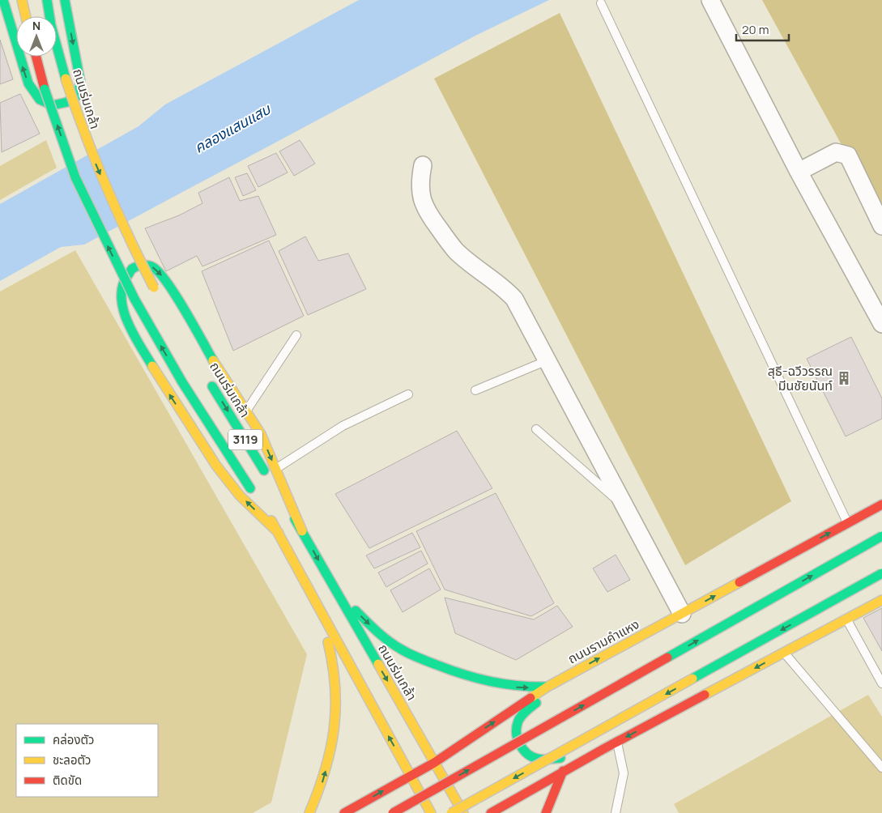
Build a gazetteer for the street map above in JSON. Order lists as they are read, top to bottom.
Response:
{
  "streets": {
    "main road": ["ถนนร่มเกล้า", "3119", "ถนนรามคำแหง"]
  },
  "crossings": [
    ["ถนนร่มเกล้า", "ถนนรามคำแหง"],
    ["3119", "ถนนรามคำแหง"]
  ],
  "water": ["คลองแสนแสบ"],
  "places": {
    "building": ["สุธี-ฉวีวรรณ มีนชัยนันท์"]
  },
  "legend": ["คล่องตัว", "ชะลอตัว", "ติดขัด"],
  "scale_bar": "20 m",
  "north": "top"
}
